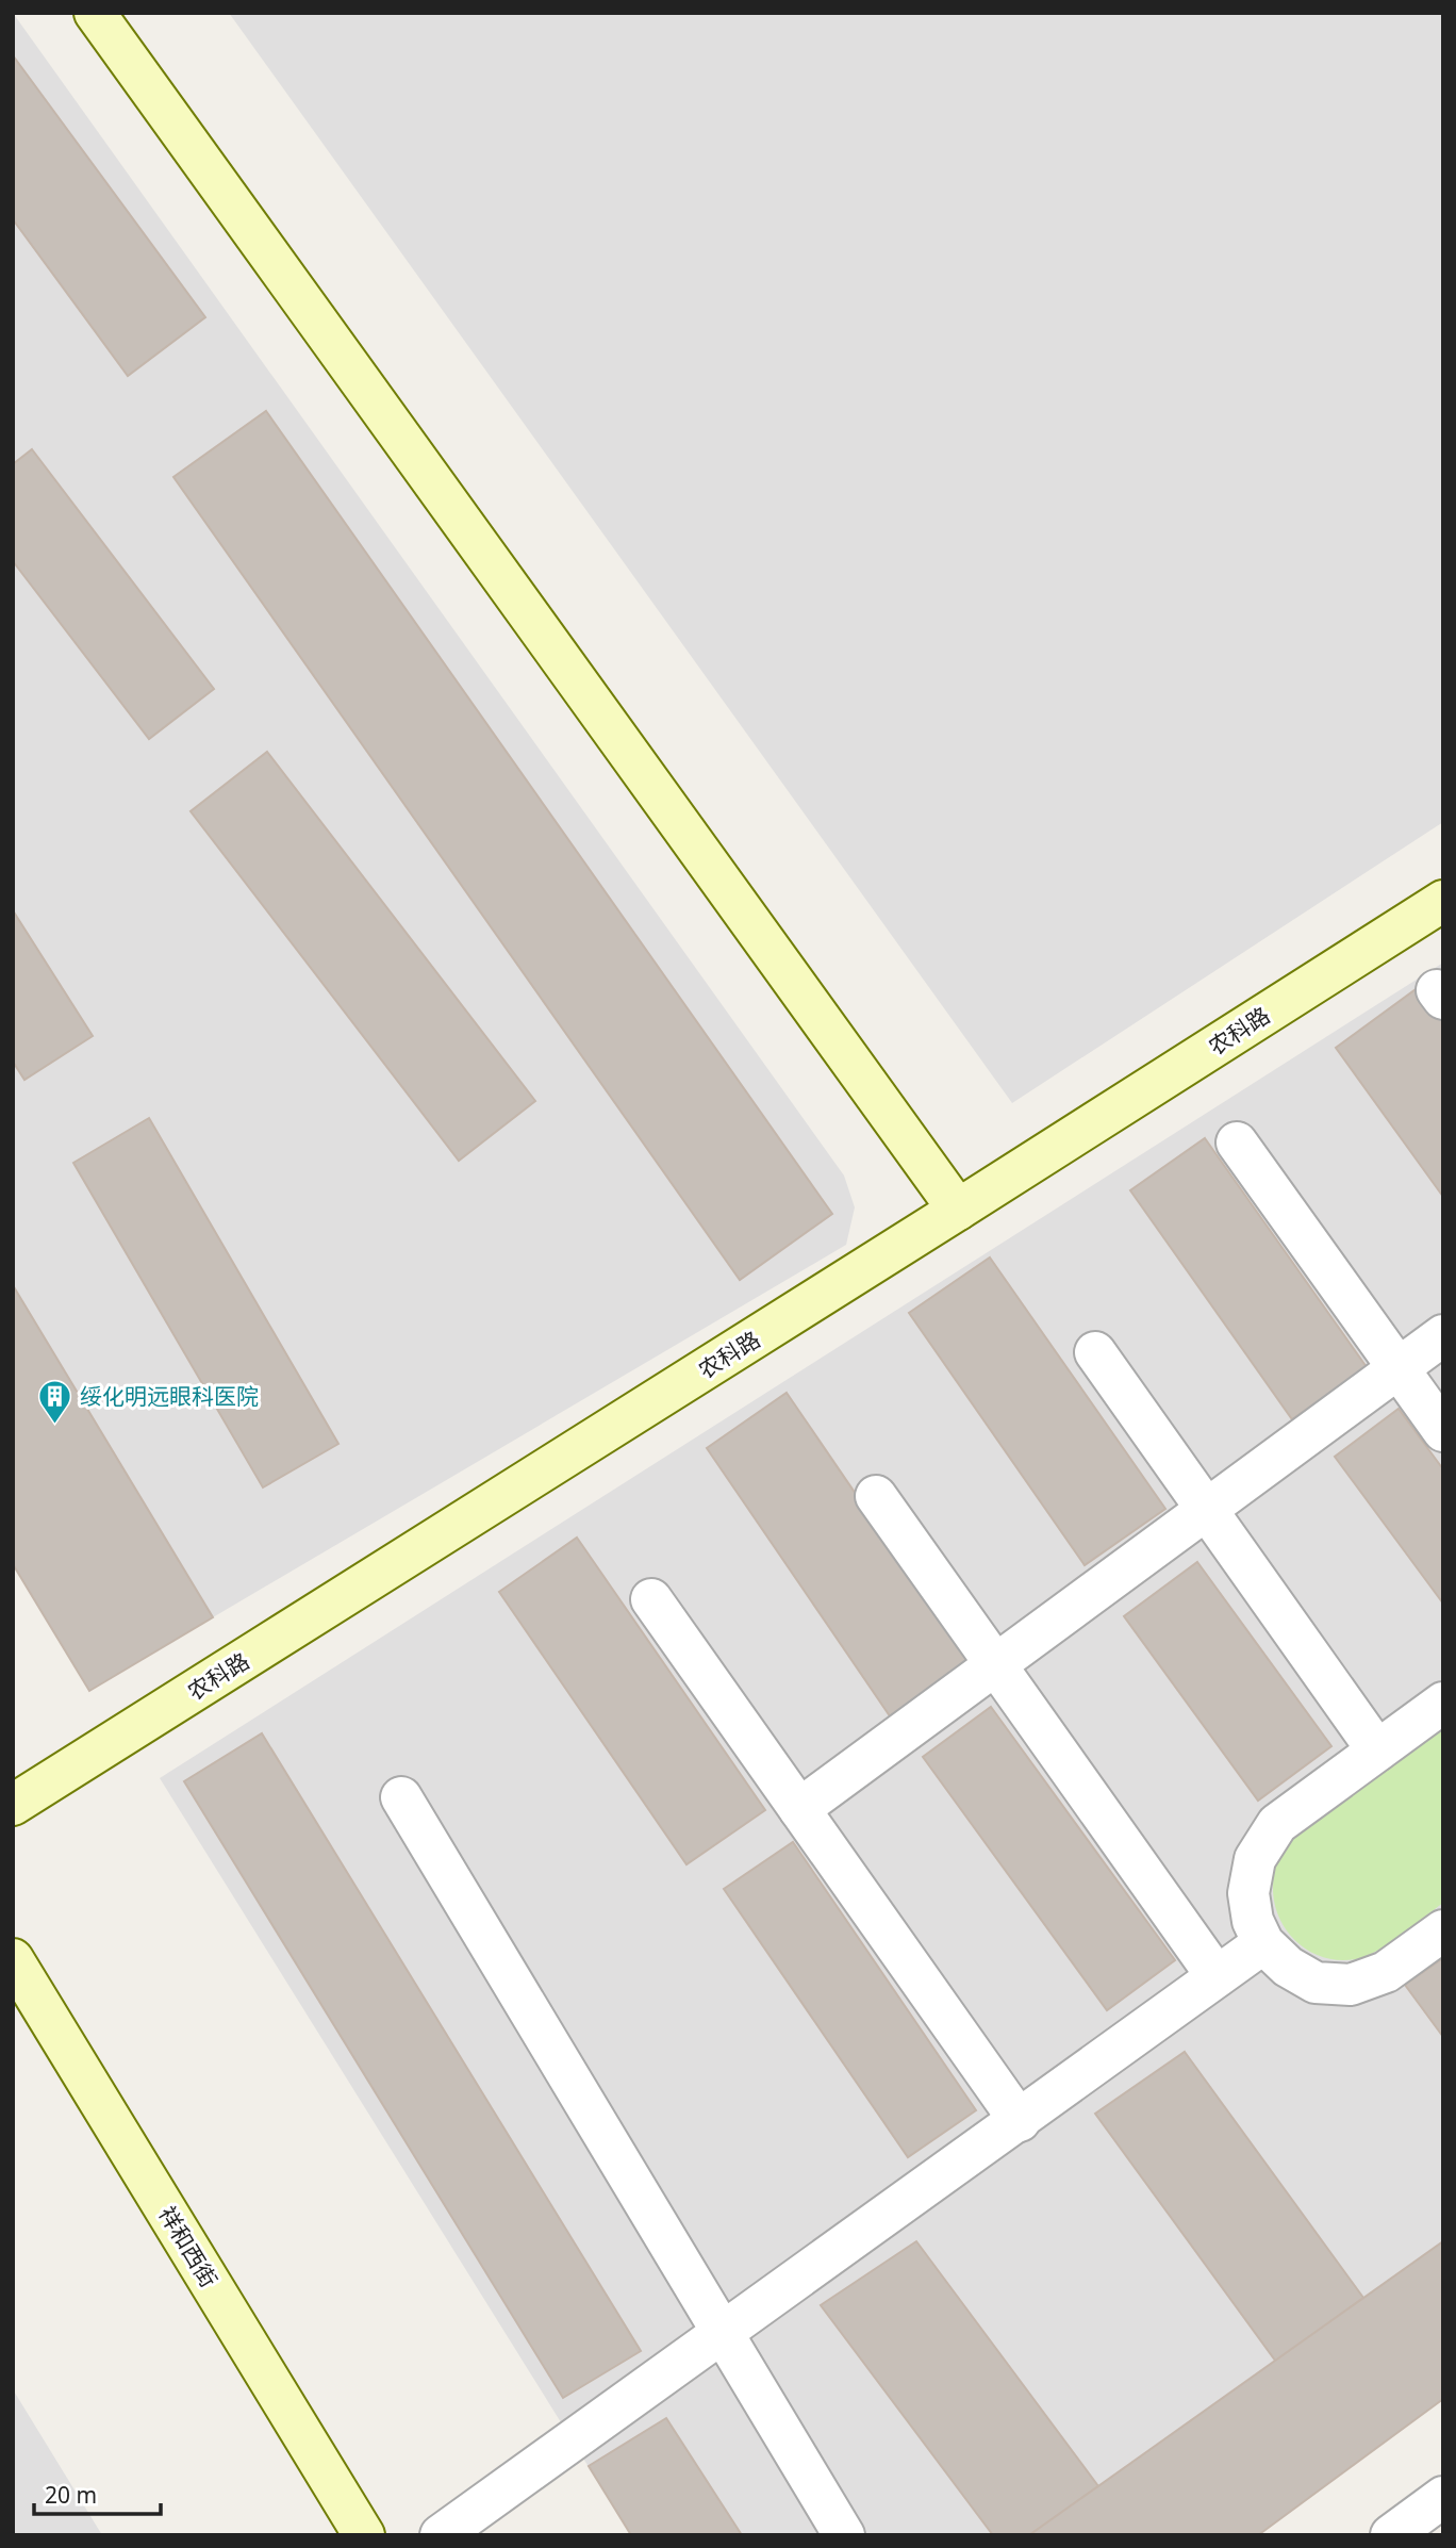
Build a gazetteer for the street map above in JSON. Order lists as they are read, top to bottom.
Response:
{
  "streets": {
    "street": ["农科路", "祥和西街"]
  },
  "places": {
    "building": ["绥化明远眼科医院"]
  },
  "scale_bar": "20 m"
}
